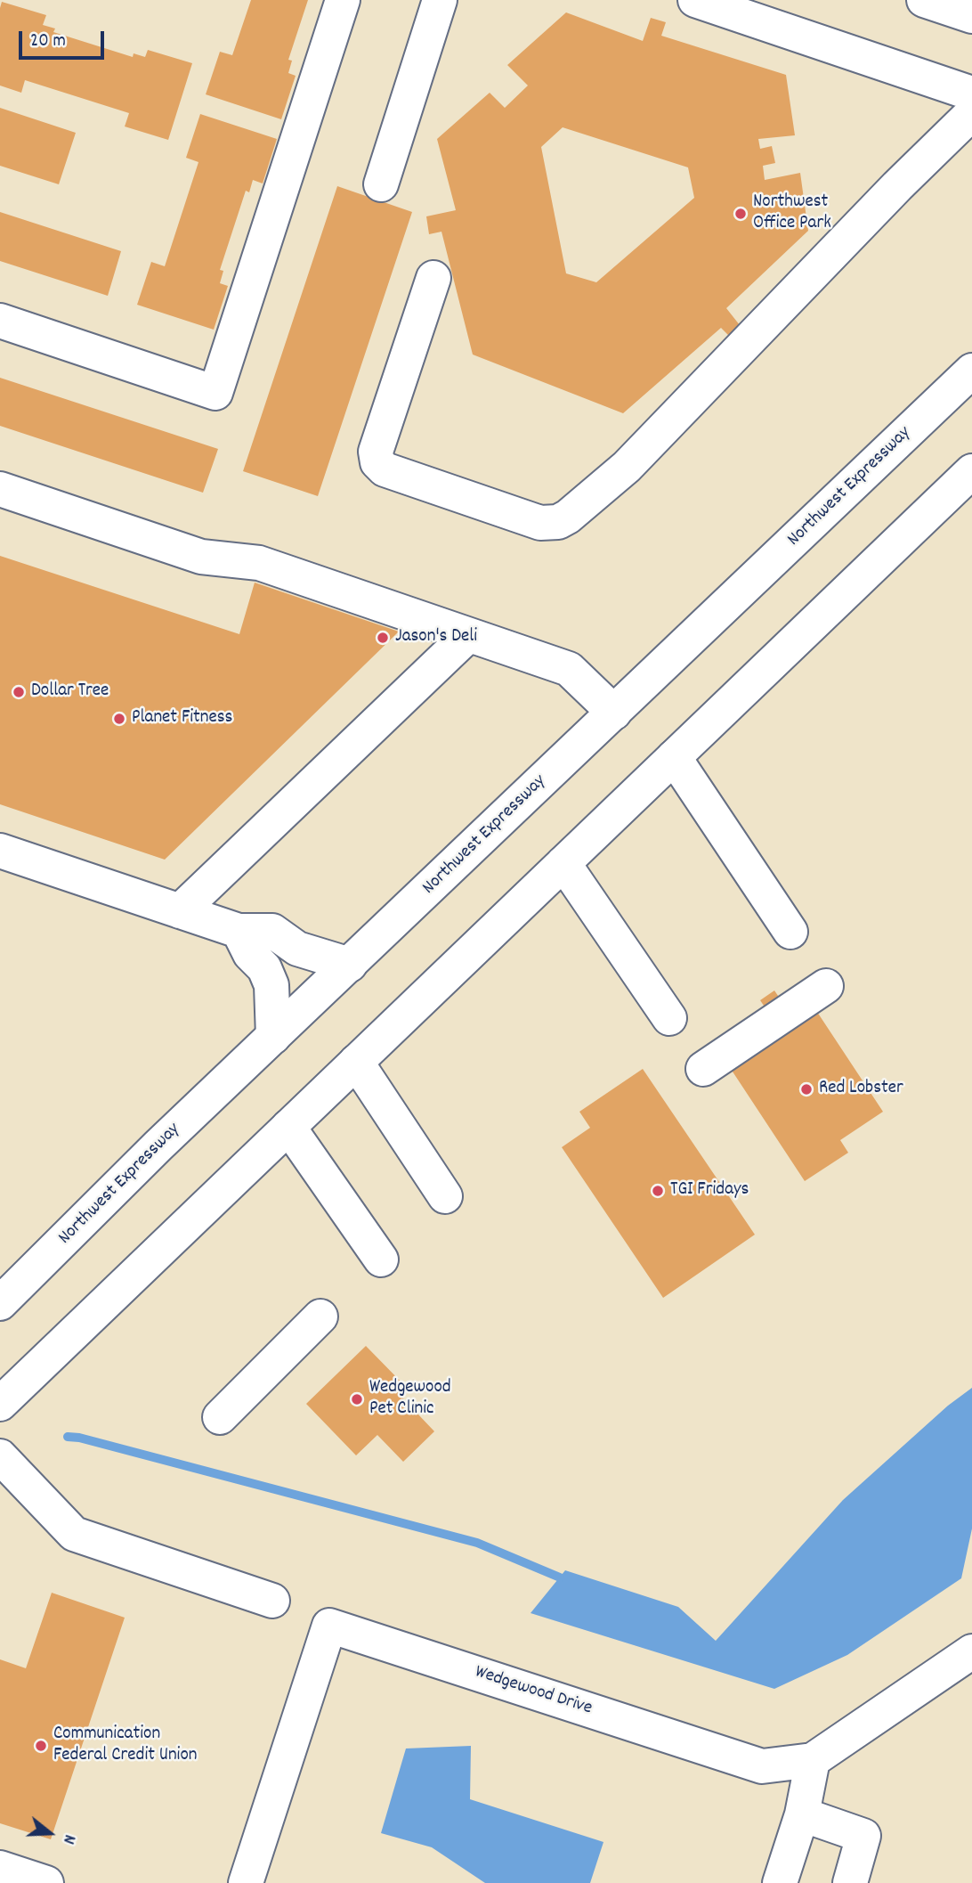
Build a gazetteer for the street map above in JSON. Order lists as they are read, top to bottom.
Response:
{
  "streets": {
    "main road": ["Northwest Expressway", "Wedgewood Drive"]
  },
  "places": [
    "Northwest Office Park",
    "Jason's Deli",
    "Dollar Tree",
    "Planet Fitness",
    "Red Lobster",
    "TGI Fridays",
    "Wedgewood Pet Clinic",
    "Communication Federal Credit Union"
  ],
  "scale_bar": "20 m",
  "north": "right"
}
